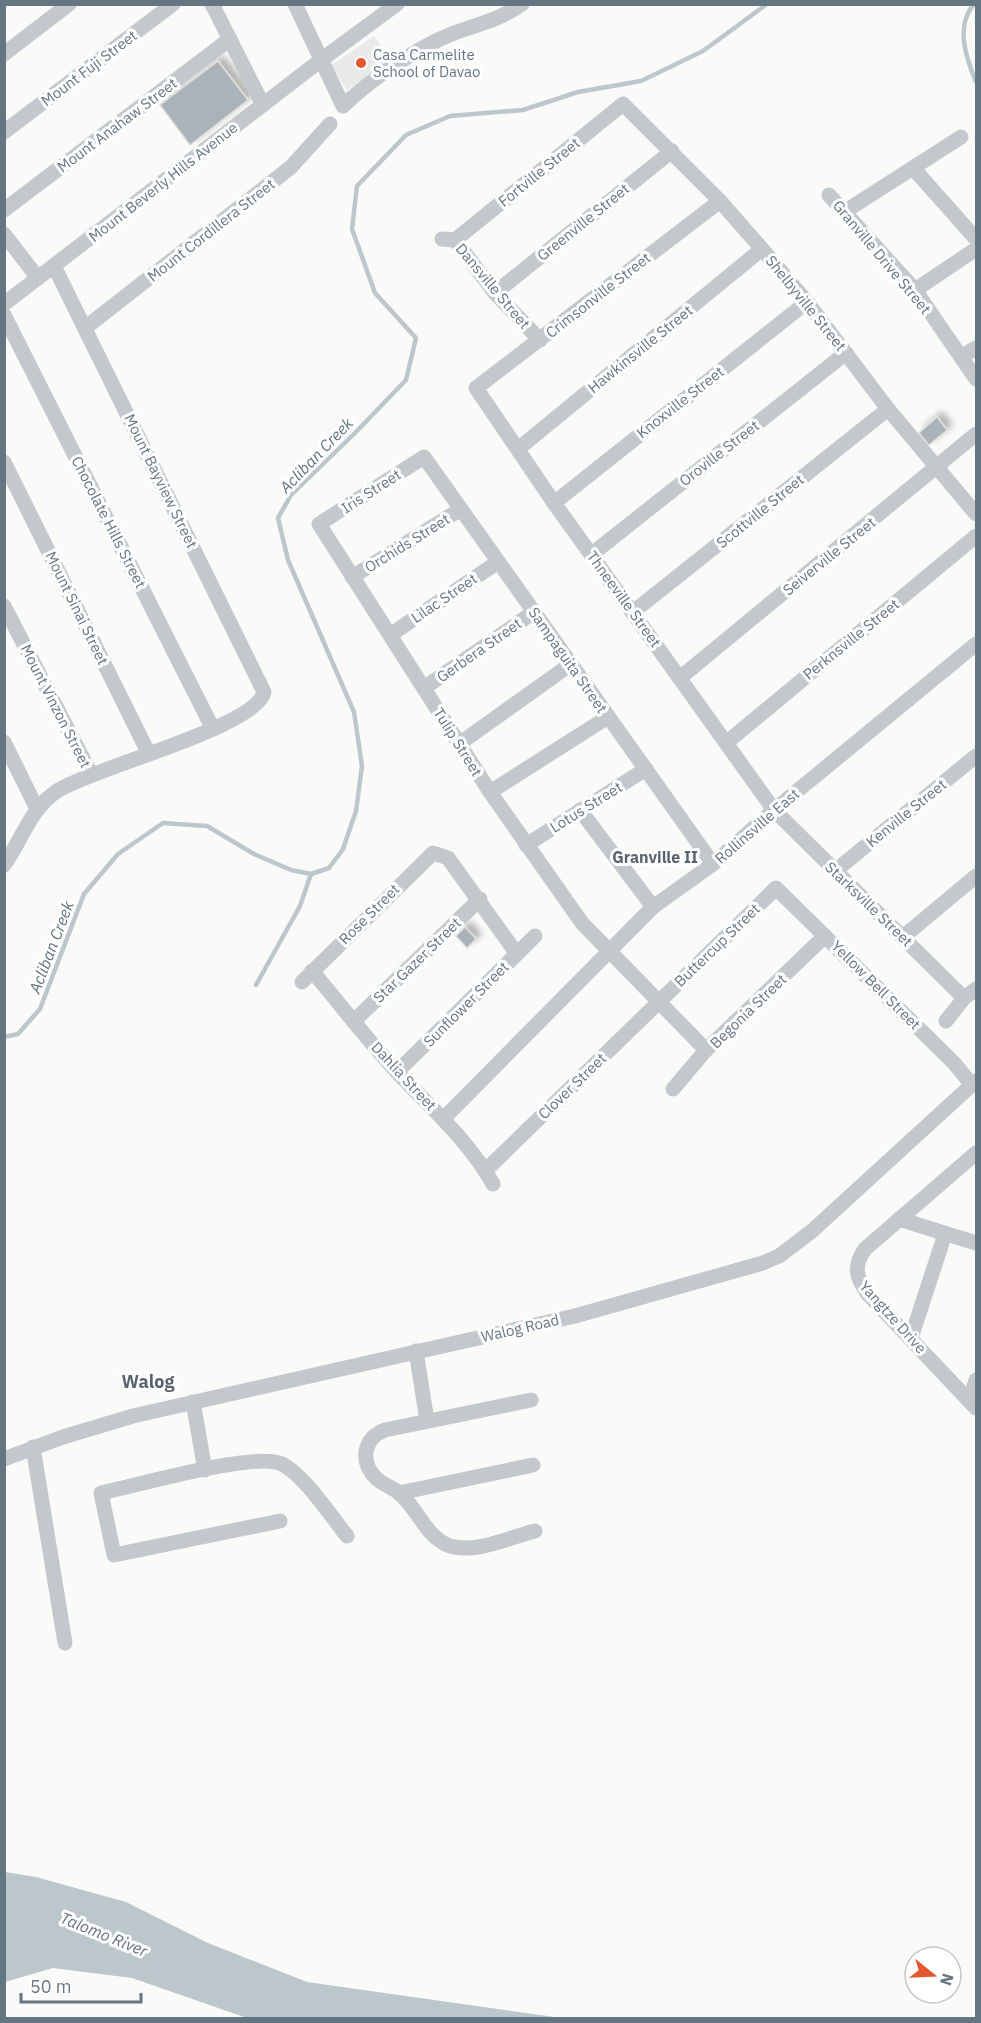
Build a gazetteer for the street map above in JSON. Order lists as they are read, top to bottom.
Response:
{
  "streets": {
    "street": [
      "Mount Fuji Street",
      "Mount Anahaw Street",
      "Fortville Street",
      "Mount Beverly Hills Avenue",
      "Greenville Street",
      "Mount Cordillera Street",
      "Granville Drive Street",
      "Dansville Street",
      "Crimsonville Street",
      "Shelbyville Street",
      "Hawkinsville Street",
      "Knoxville Street",
      "Oroville Street",
      "Mount Bayview Street",
      "Iris Street",
      "Scottville Street",
      "Chocolate Hills Street",
      "Orchids Street",
      "Seiverville Street",
      "Lilac Street",
      "Thneeville Street",
      "Mount Sinai Street",
      "Perknsville Street",
      "Gerbera Street",
      "Sampaguita Street",
      "Mount Vinzon Street",
      "Tulip Street",
      "Lotus Street",
      "Kenville Street",
      "Rollinsville East",
      "Starksville Street",
      "Rose Street",
      "Buttercup Street",
      "Star Gazer Street",
      "Yellow Bell Street",
      "Sunflower Street",
      "Begonia Street",
      "Dahlia Street",
      "Clover Street",
      "Yangtze Drive",
      "Walog Road"
    ]
  },
  "crossings": [
    ["Fortville Street", "Dansville Street"],
    ["Fortville Street", "Shelbyville Street"],
    ["Mount Beverly Hills Avenue", "Mount Bayview Street"],
    ["Greenville Street", "Dansville Street"],
    ["Greenville Street", "Shelbyville Street"],
    ["Mount Cordillera Street", "Mount Bayview Street"],
    ["Dansville Street", "Crimsonville Street"],
    ["Crimsonville Street", "Shelbyville Street"],
    ["Crimsonville Street", "Thneeville Street"],
    ["Shelbyville Street", "Hawkinsville Street"],
    ["Shelbyville Street", "Knoxville Street"],
    ["Shelbyville Street", "Oroville Street"],
    ["Shelbyville Street", "Scottville Street"],
    ["Shelbyville Street", "Seiverville Street"],
    ["Hawkinsville Street", "Thneeville Street"],
    ["Knoxville Street", "Thneeville Street"],
    ["Oroville Street", "Thneeville Street"],
    ["Mount Bayview Street", "Chocolate Hills Street"],
    ["Iris Street", "Sampaguita Street"],
    ["Iris Street", "Tulip Street"],
    ["Scottville Street", "Thneeville Street"],
    ["Orchids Street", "Sampaguita Street"],
    ["Orchids Street", "Tulip Street"],
    ["Seiverville Street", "Thneeville Street"],
    ["Lilac Street", "Sampaguita Street"],
    ["Lilac Street", "Tulip Street"],
    ["Thneeville Street", "Perknsville Street"],
    ["Thneeville Street", "Rollinsville East"],
    ["Thneeville Street", "Starksville Street"],
    ["Gerbera Street", "Sampaguita Street"],
    ["Gerbera Street", "Tulip Street"],
    ["Sampaguita Street", "Lotus Street"],
    ["Sampaguita Street", "Rollinsville East"],
    ["Tulip Street", "Lotus Street"],
    ["Tulip Street", "Rollinsville East"],
    ["Tulip Street", "Buttercup Street"],
    ["Tulip Street", "Begonia Street"],
    ["Tulip Street", "Clover Street"],
    ["Kenville Street", "Starksville Street"],
    ["Rollinsville East", "Starksville Street"],
    ["Rollinsville East", "Dahlia Street"],
    ["Rose Street", "Star Gazer Street"],
    ["Rose Street", "Dahlia Street"],
    ["Buttercup Street", "Yellow Bell Street"],
    ["Buttercup Street", "Clover Street"],
    ["Star Gazer Street", "Dahlia Street"],
    ["Yellow Bell Street", "Begonia Street"],
    ["Yellow Bell Street", "Walog Road"],
    ["Sunflower Street", "Dahlia Street"],
    ["Dahlia Street", "Clover Street"]
  ],
  "districts": ["Granville II", "Walog"],
  "water": ["Acliban Creek", "Talomo River"],
  "places": ["Casa Carmelite School of Davao"],
  "scale_bar": "50 m",
  "north": "right"
}
